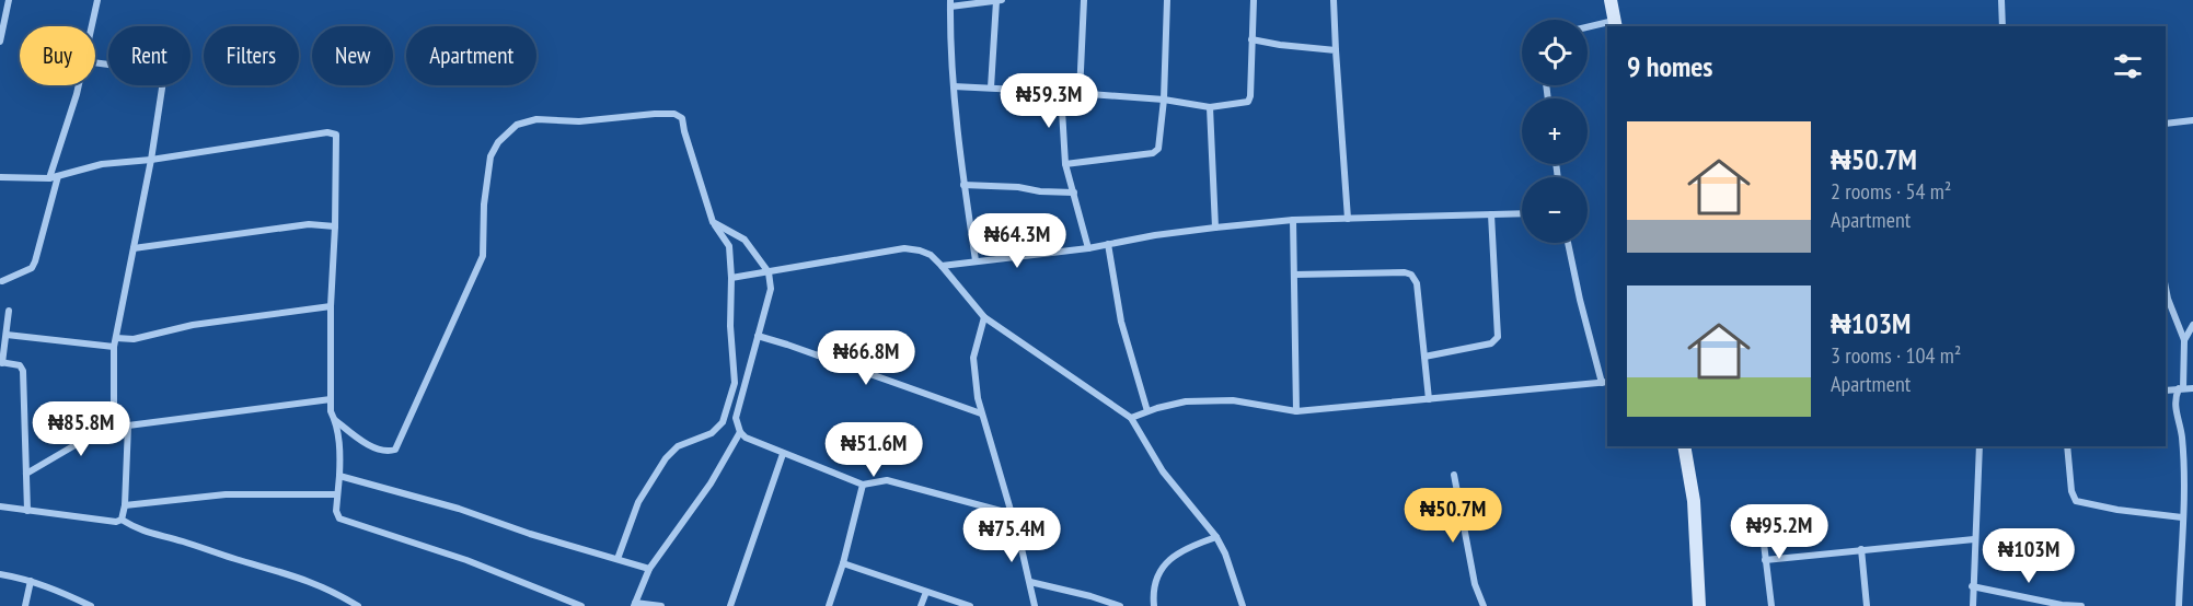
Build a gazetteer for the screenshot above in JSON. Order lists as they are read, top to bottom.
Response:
{
  "page": {
    "map_buttons": ["+", "−"],
    "chip": [
      "Buy",
      "Rent",
      "Filters",
      "New",
      "Apartment"
    ],
    "heading": "9 homes",
    "price": [
      "₦59.3M",
      "₦64.3M",
      "₦66.8M",
      "₦85.8M",
      "₦51.6M",
      "₦50.7M",
      "₦95.2M",
      "₦75.4M",
      "₦103M"
    ],
    "list": [
      {
        "name": "₦50.7M",
        "note": "2 rooms · 54 m² · Apartment"
      },
      {
        "name": "₦103M",
        "note": "3 rooms · 104 m² · Apartment"
      }
    ]
  }
}
